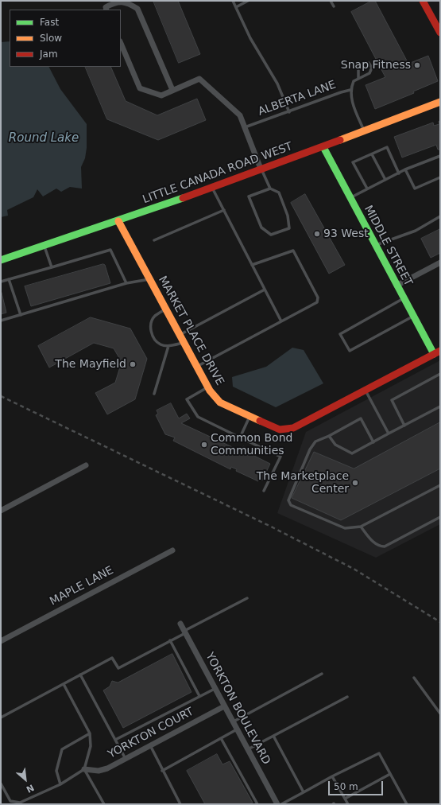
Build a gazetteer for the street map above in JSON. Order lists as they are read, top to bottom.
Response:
{
  "streets": {
    "street": [
      "LITTLE CANADA ROAD WEST",
      "MIDDLE STREET",
      "MARKET PLACE DRIVE",
      "MAPLE LANE",
      "YORKTON BOULEVARD",
      "YORKTON COURT"
    ],
    "lane": ["ALBERTA LANE"]
  },
  "crossings": [
    ["ALBERTA LANE", "LITTLE CANADA ROAD WEST"],
    ["LITTLE CANADA ROAD WEST", "MIDDLE STREET"],
    ["LITTLE CANADA ROAD WEST", "MARKET PLACE DRIVE"],
    ["MIDDLE STREET", "MARKET PLACE DRIVE"],
    ["YORKTON BOULEVARD", "YORKTON COURT"]
  ],
  "water": ["Round Lake"],
  "places": [
    "Snap Fitness",
    "93 West",
    "The Mayfield",
    "Common Bond Communities",
    "The Marketplace Center"
  ],
  "legend": ["Fast", "Slow", "Jam"],
  "scale_bar": "50 m",
  "north": "bottom right"
}
